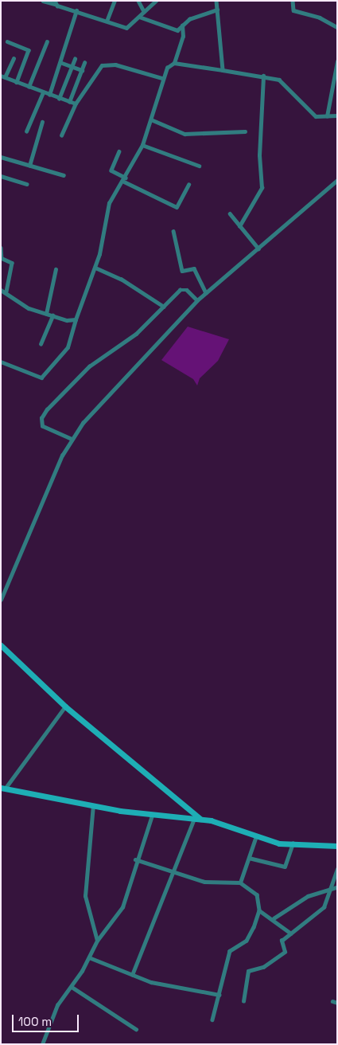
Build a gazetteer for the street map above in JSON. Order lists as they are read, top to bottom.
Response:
{
  "scale_bar": "100 m"
}
